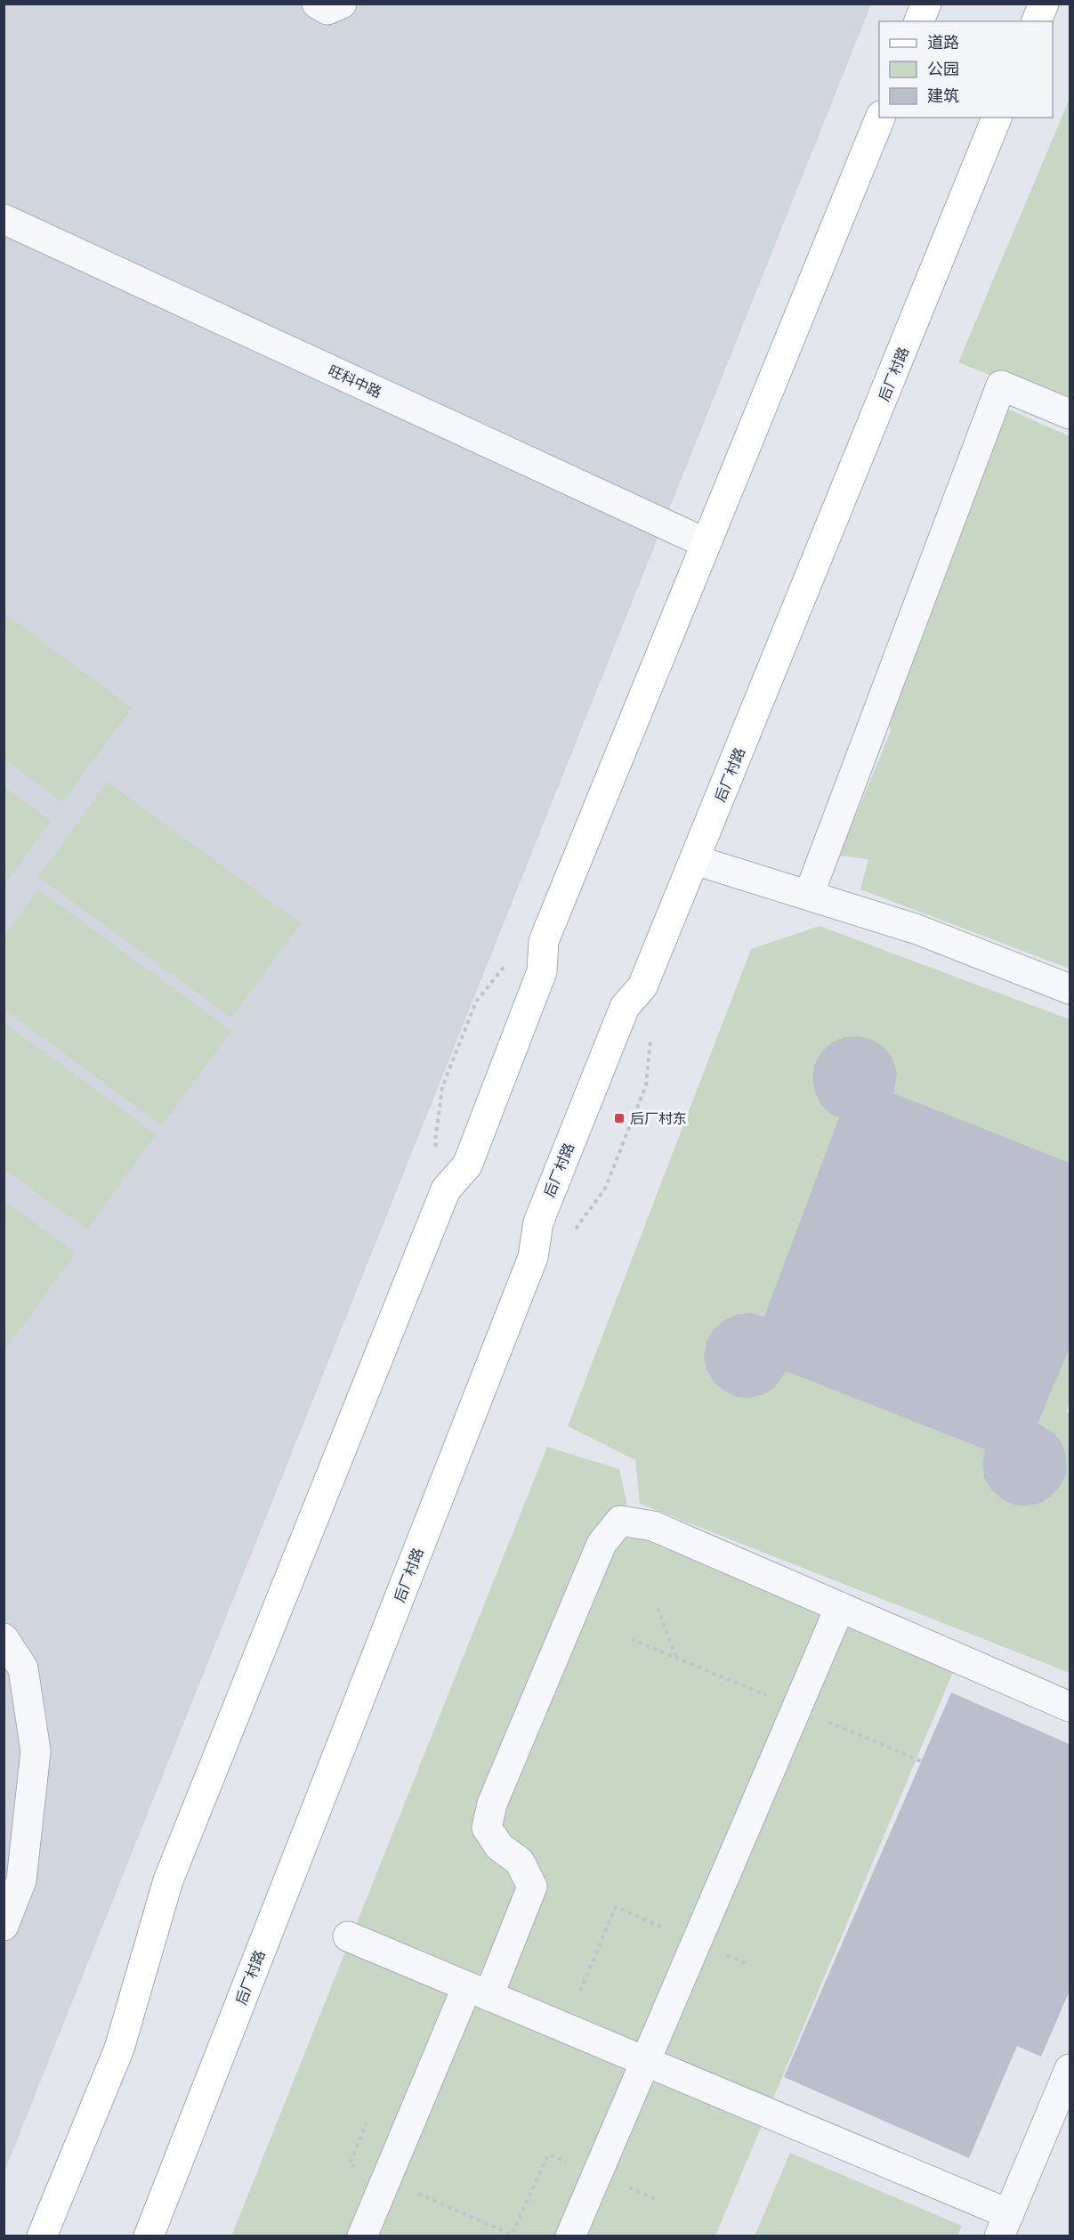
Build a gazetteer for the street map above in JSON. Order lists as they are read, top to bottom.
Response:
{
  "streets": {
    "main road": ["后厂村路"],
    "street": ["旺科中路"]
  },
  "places": {
    "transit": ["后厂村东"]
  },
  "legend": ["道路", "公园", "建筑"]
}
